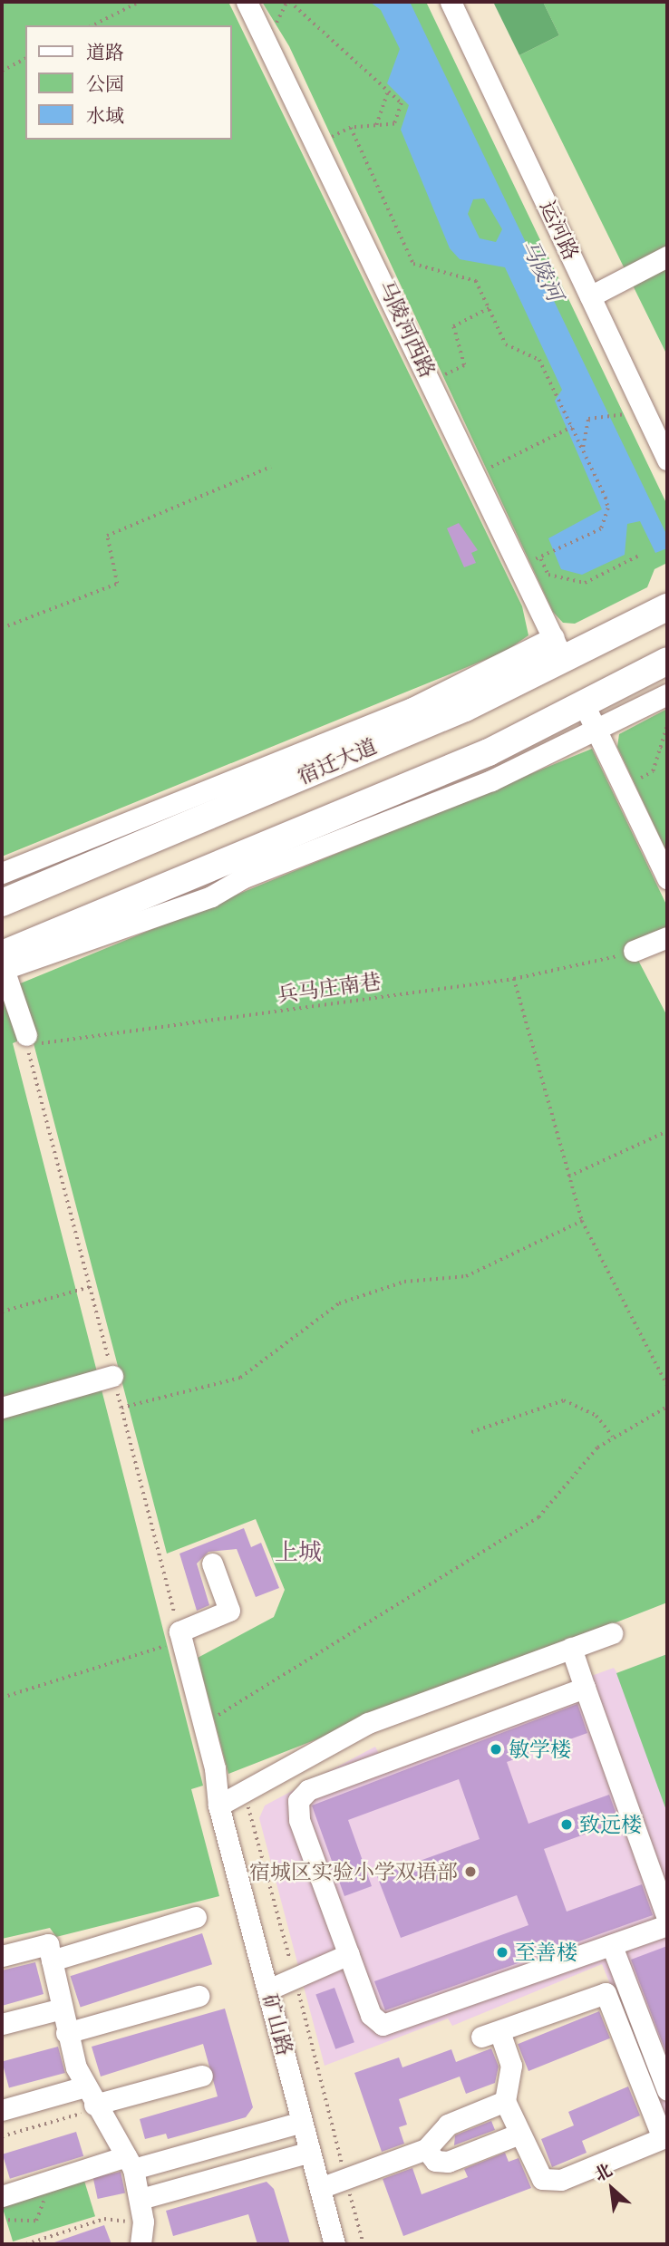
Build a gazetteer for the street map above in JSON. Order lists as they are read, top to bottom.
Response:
{
  "streets": {
    "main road": ["宿迁大道"],
    "street": ["运河路", "马陵河西路", "矿山路"],
    "path": ["兵马庄南巷"]
  },
  "crossings": [
    ["马陵河西路", "宿迁大道"]
  ],
  "districts": ["上城"],
  "water": ["马陵河"],
  "places": [
    "敏学楼",
    "致远楼",
    "宿城区实验小学双语部",
    "至善楼"
  ],
  "legend": ["道路", "公园", "水域"],
  "north": "top left"
}
